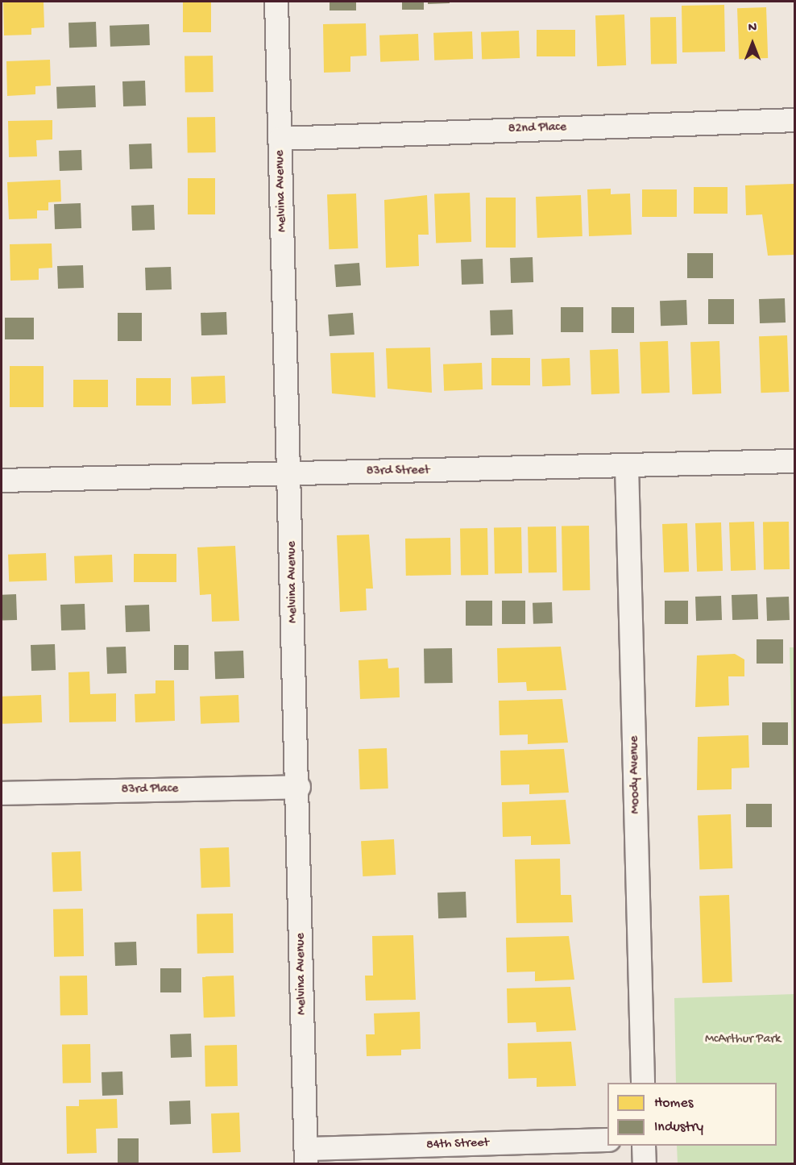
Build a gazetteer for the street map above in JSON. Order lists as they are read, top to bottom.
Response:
{
  "streets": {
    "street": [
      "82nd Place",
      "Melvina Avenue",
      "83rd Street",
      "Moody Avenue",
      "83rd Place",
      "84th Street"
    ]
  },
  "crossings": [
    ["82nd Place", "Melvina Avenue"],
    ["Melvina Avenue", "83rd Street"],
    ["Melvina Avenue", "83rd Place"],
    ["Melvina Avenue", "84th Street"],
    ["83rd Street", "Moody Avenue"]
  ],
  "parks": ["McArthur Park"],
  "legend": ["Homes", "Industry"],
  "north": "top"
}
